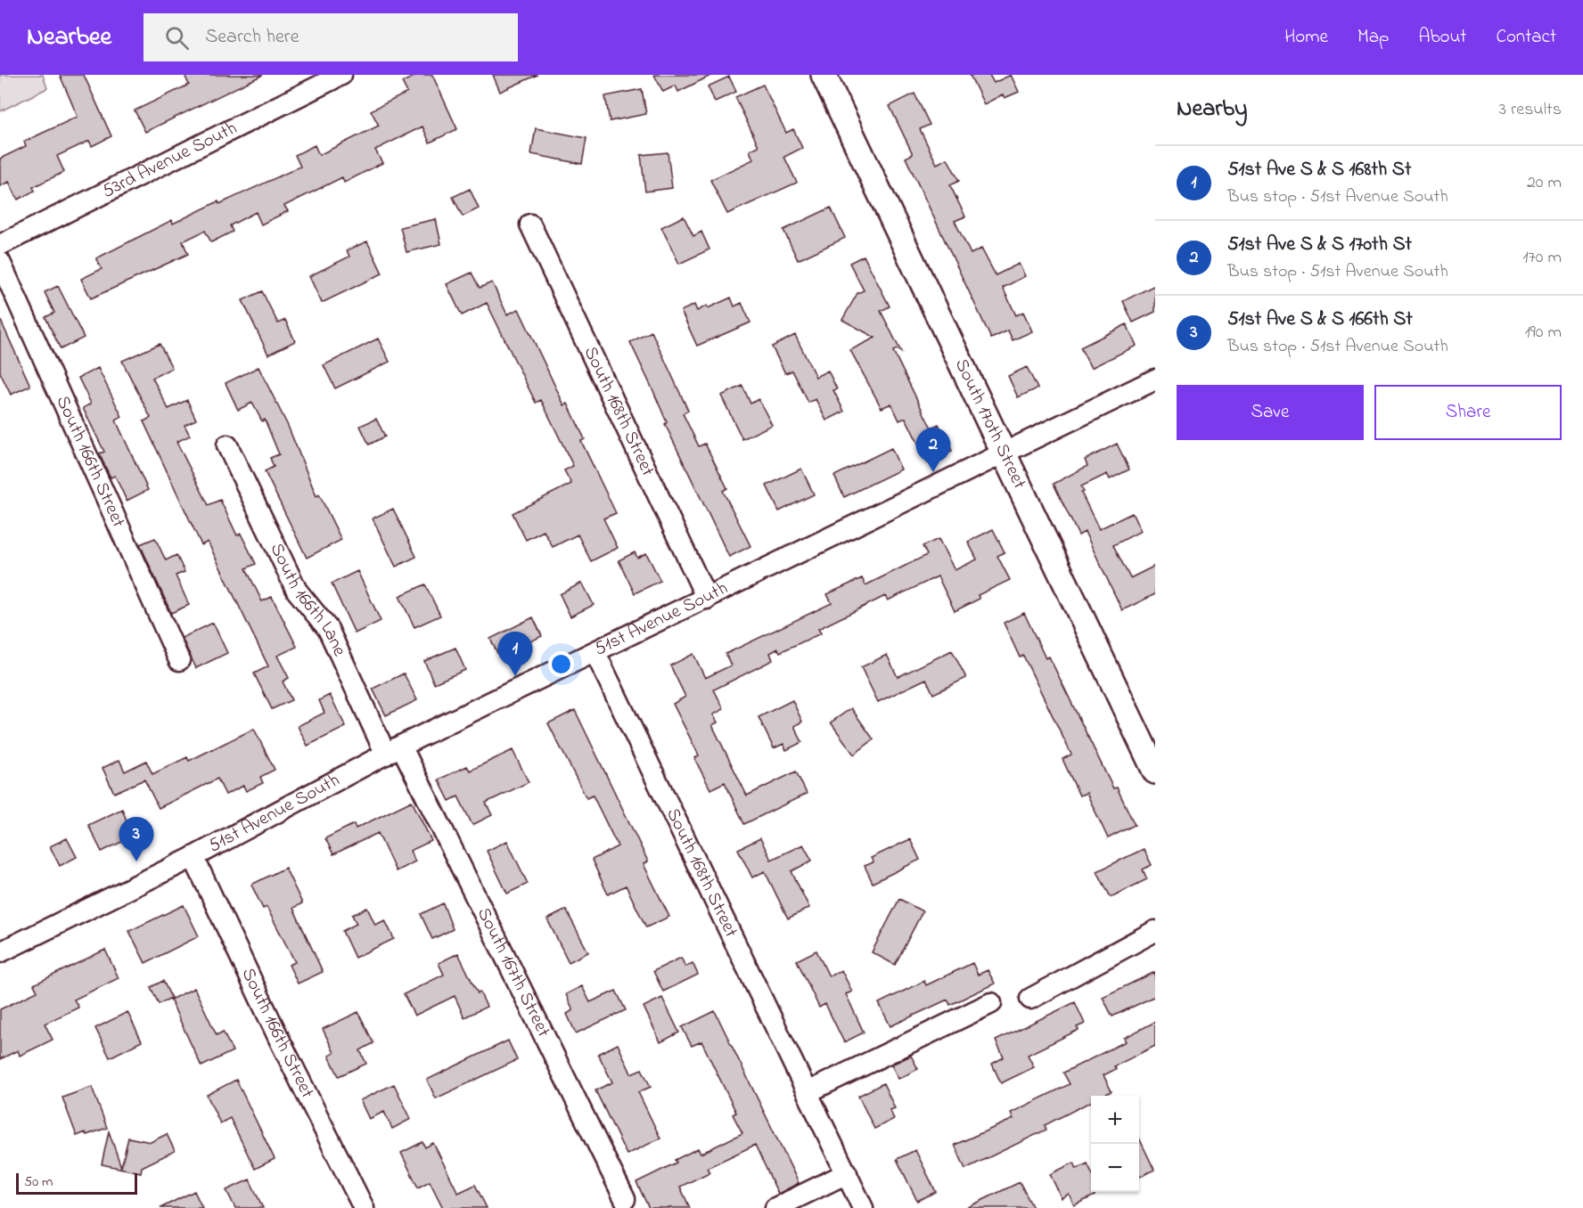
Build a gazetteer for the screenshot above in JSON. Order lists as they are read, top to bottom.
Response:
{
  "streets": {
    "street": [
      "53rd Avenue South",
      "South 168th Street",
      "South 170th Street",
      "South 166th Street",
      "South 166th Lane",
      "51st Avenue South",
      "South 167th Street"
    ]
  },
  "crossings": [
    ["South 168th Street", "51st Avenue South"],
    ["South 170th Street", "51st Avenue South"],
    ["South 166th Street", "51st Avenue South"],
    ["South 166th Lane", "51st Avenue South"],
    ["South 166th Lane", "South 167th Street"],
    ["51st Avenue South", "South 167th Street"]
  ],
  "scale_bar": "50 m",
  "page": {
    "header": "Nearbee",
    "search": "Search here",
    "nav": [
      "Home",
      "Map",
      "About",
      "Contact"
    ],
    "heading": ["Nearby", "3 results"],
    "list": [
      {
        "mark": "1",
        "name": "51st Ave S & S 168th St",
        "note": "Bus stop · 51st Avenue South",
        "value": "20 m"
      },
      {
        "mark": "2",
        "name": "51st Ave S & S 170th St",
        "note": "Bus stop · 51st Avenue South",
        "value": "170 m"
      },
      {
        "mark": "3",
        "name": "51st Ave S & S 166th St",
        "note": "Bus stop · 51st Avenue South",
        "value": "190 m"
      }
    ],
    "buttons": ["Save", "Share"],
    "pins": ["2", "1", "3"],
    "map_buttons": ["+", "−"],
    "scale": "50 m"
  }
}
